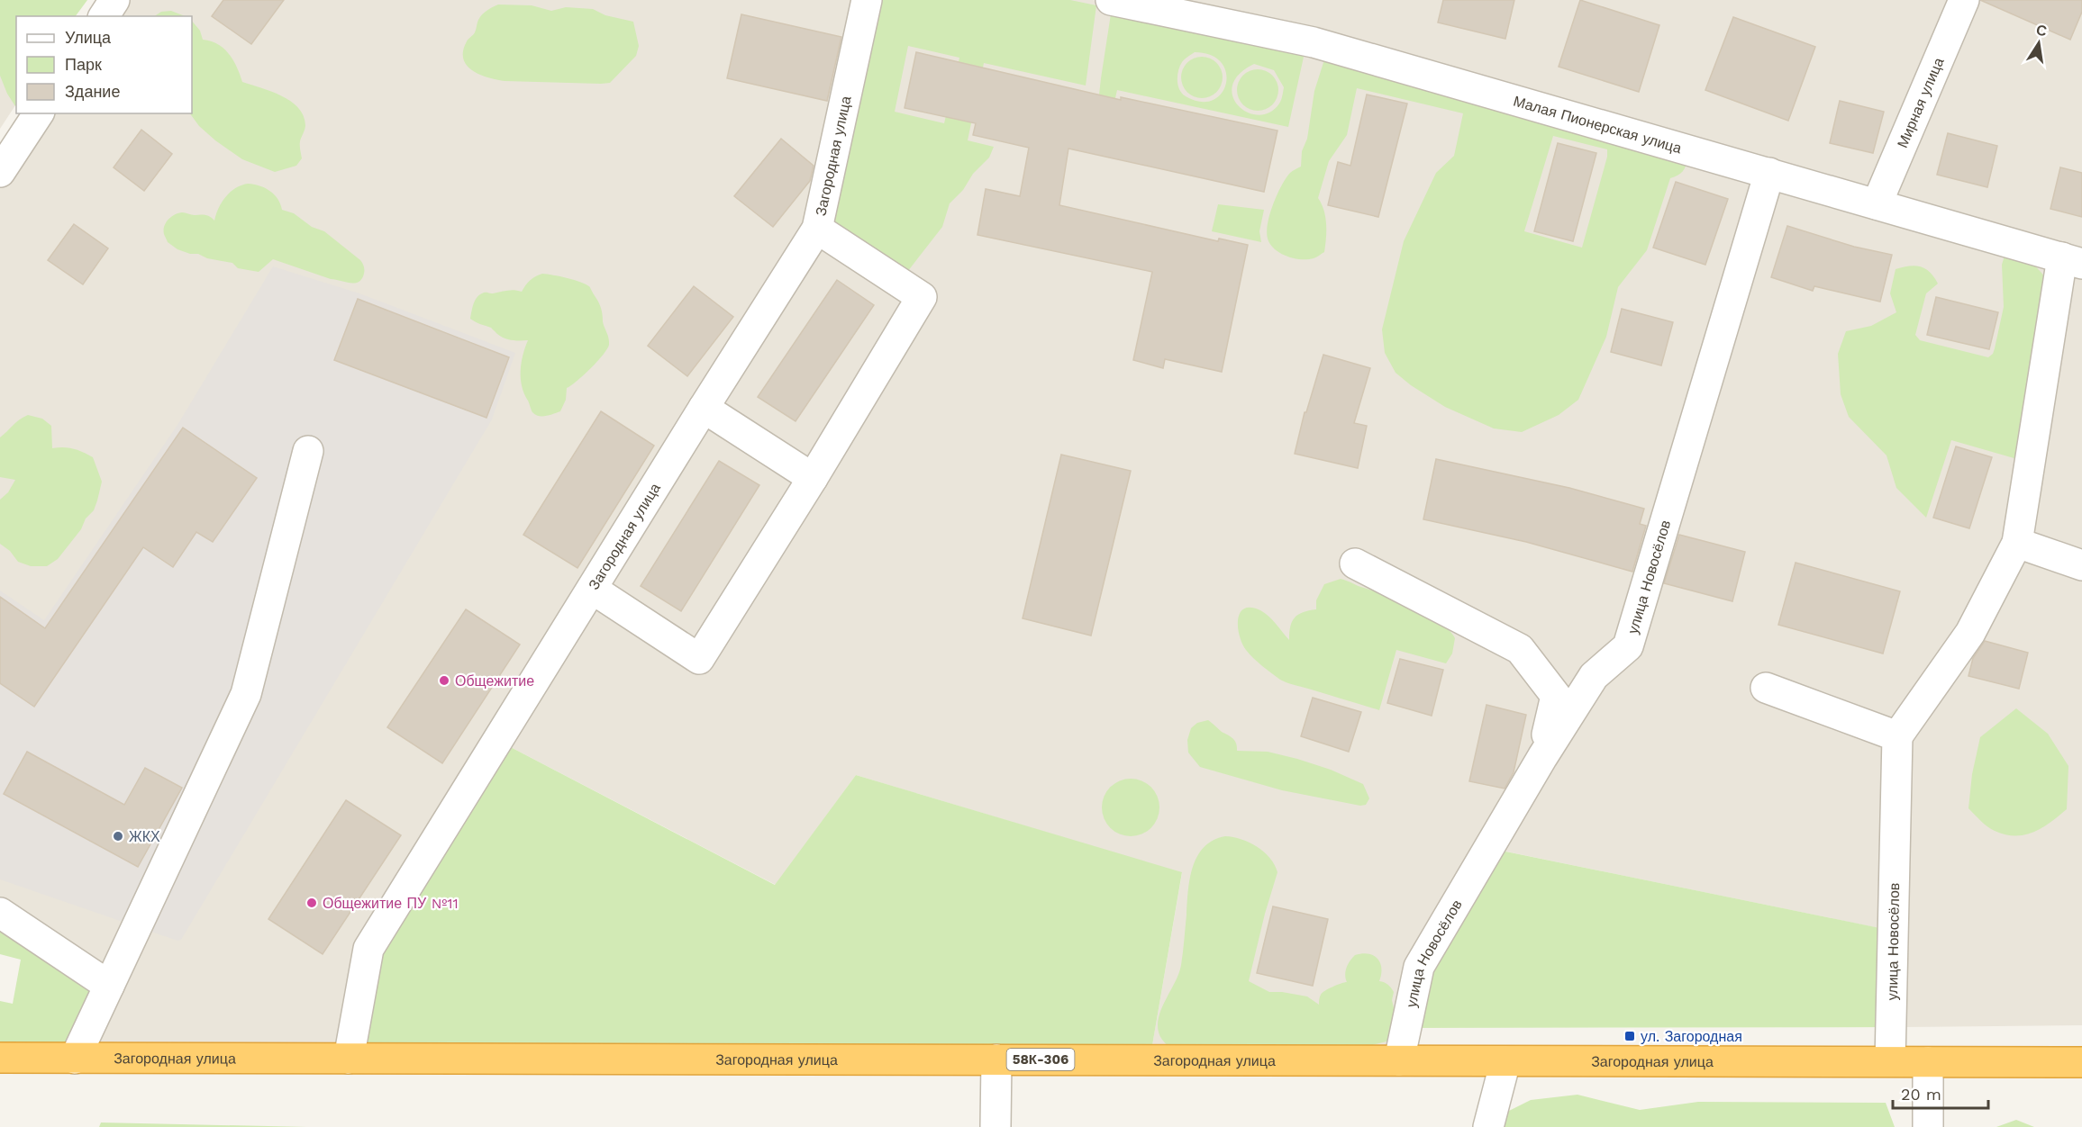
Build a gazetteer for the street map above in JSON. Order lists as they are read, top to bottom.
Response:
{
  "streets": {
    "highway": ["Загородная улица", "58К-306"],
    "street": ["Мирная улица", "Малая Пионерская улица", "улица Новосёлов"]
  },
  "crossings": [
    ["Мирная улица", "Малая Пионерская улица"],
    ["Малая Пионерская улица", "улица Новосёлов"],
    ["Загородная улица", "улица Новосёлов"]
  ],
  "places": {
    "other": ["Общежитие", "ЖКХ", "Общежитие ПУ №11"],
    "transit": ["ул. Загородная"]
  },
  "legend": ["Улица", "Парк", "Здание"],
  "scale_bar": "20 m",
  "north": "top"
}
